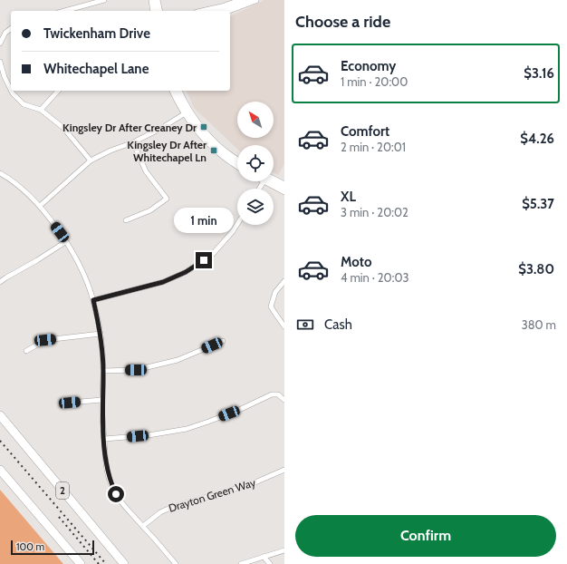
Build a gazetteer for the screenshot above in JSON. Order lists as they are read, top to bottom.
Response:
{
  "streets": {
    "highway": ["2"],
    "street": ["Drayton Green Way"]
  },
  "places": {
    "transit": ["Kingsley Dr After Creaney Dr", "Kingsley Dr After Whitechapel Ln"]
  },
  "scale_bar": "100 m",
  "north": "top left",
  "page": {
    "heading": "Choose a ride",
    "banner": ["Twickenham Drive", "Whitechapel Lane"],
    "list": [
      {
        "name": "Economy",
        "note": "1 min · 20:00",
        "value": "$3.16"
      },
      {
        "name": "Comfort",
        "note": "2 min · 20:01",
        "value": "$4.26"
      },
      {
        "name": "XL",
        "note": "3 min · 20:02",
        "value": "$5.37"
      },
      {
        "name": "Moto",
        "note": "4 min · 20:03",
        "value": "$3.80"
      }
    ],
    "bubble": "1 min",
    "pay": ["Cash", "380 m"],
    "buttons": "Confirm",
    "scale": "100 m"
  }
}
